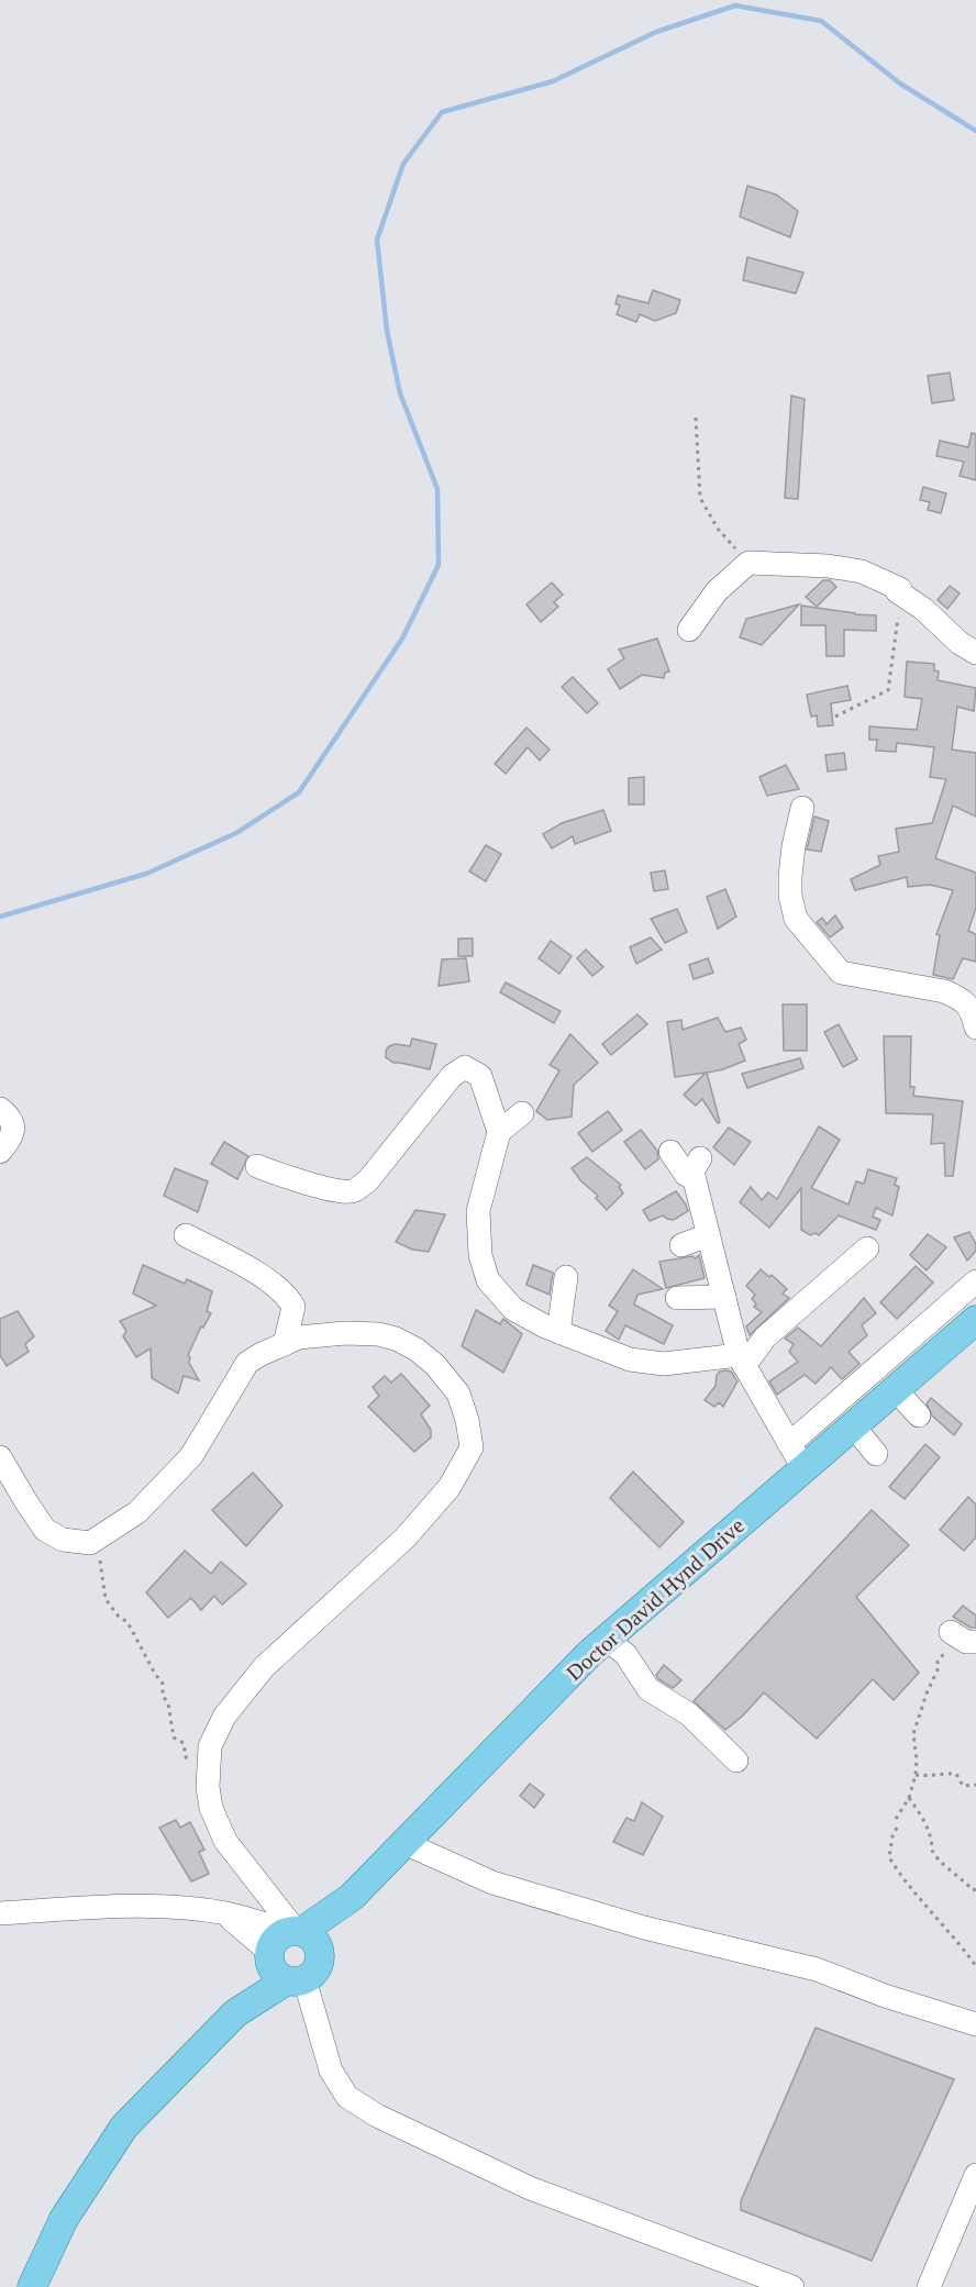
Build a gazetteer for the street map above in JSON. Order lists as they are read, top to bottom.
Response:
{
  "streets": {
    "main road": ["Doctor David Hynd Drive"]
  }
}
